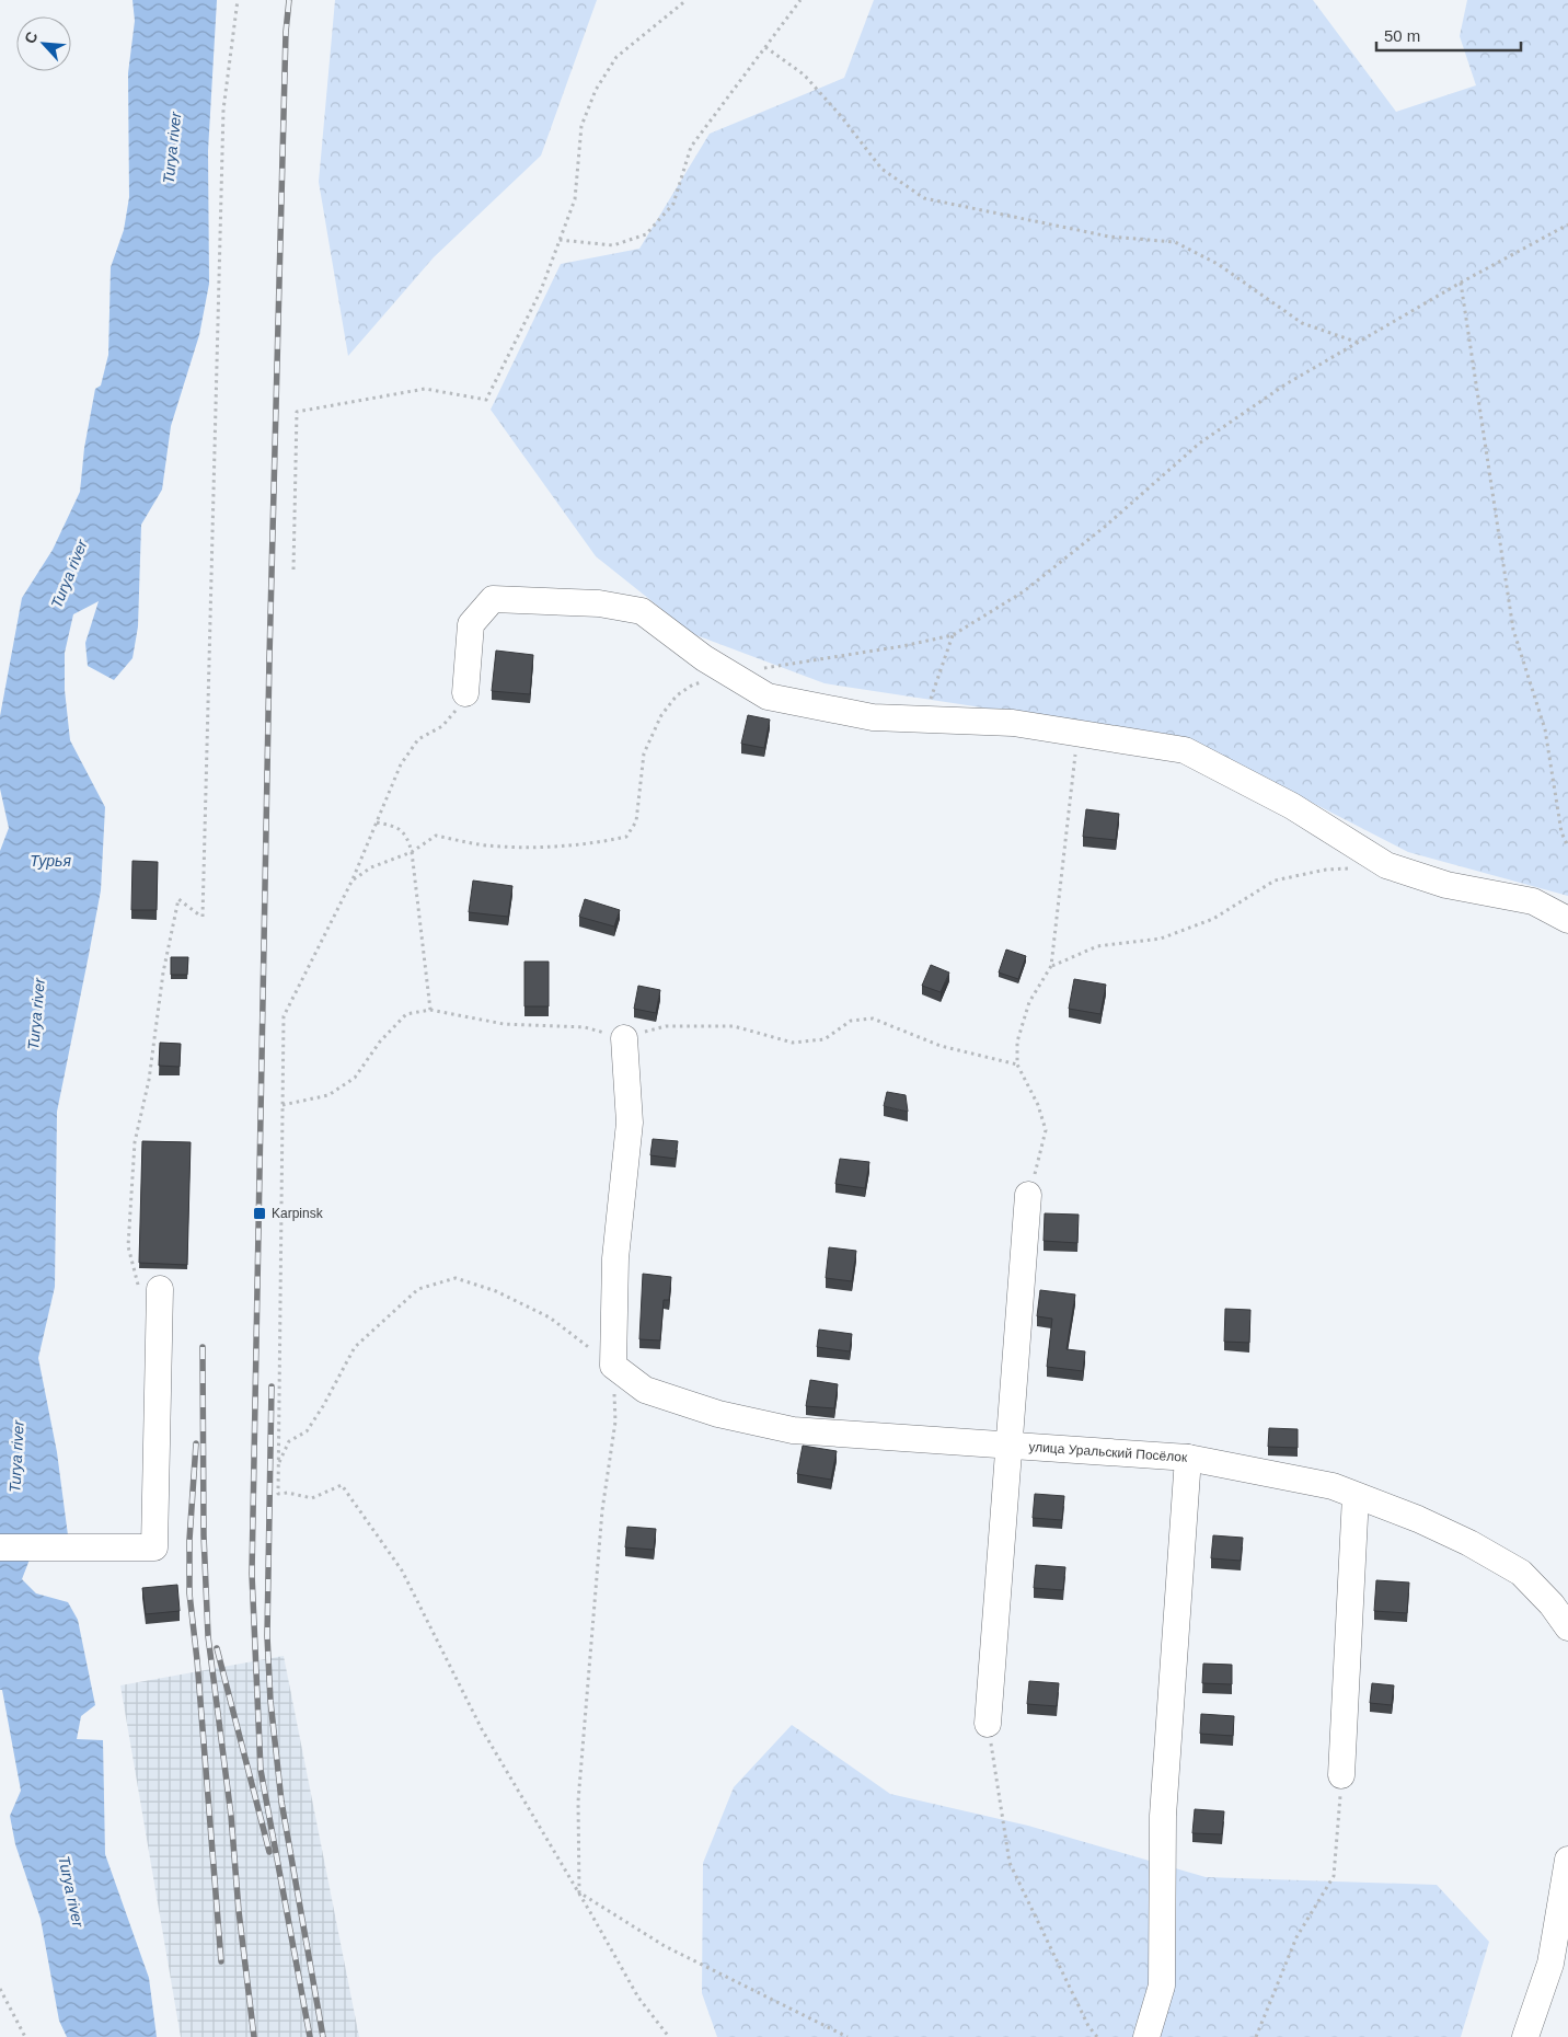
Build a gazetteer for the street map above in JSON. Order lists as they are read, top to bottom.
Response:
{
  "streets": {
    "street": ["улица Уральский Посёлок"]
  },
  "water": ["Turya river", "Турья"],
  "places": {
    "transit": ["Karpinsk"]
  },
  "scale_bar": "50 m",
  "north": "top left"
}
